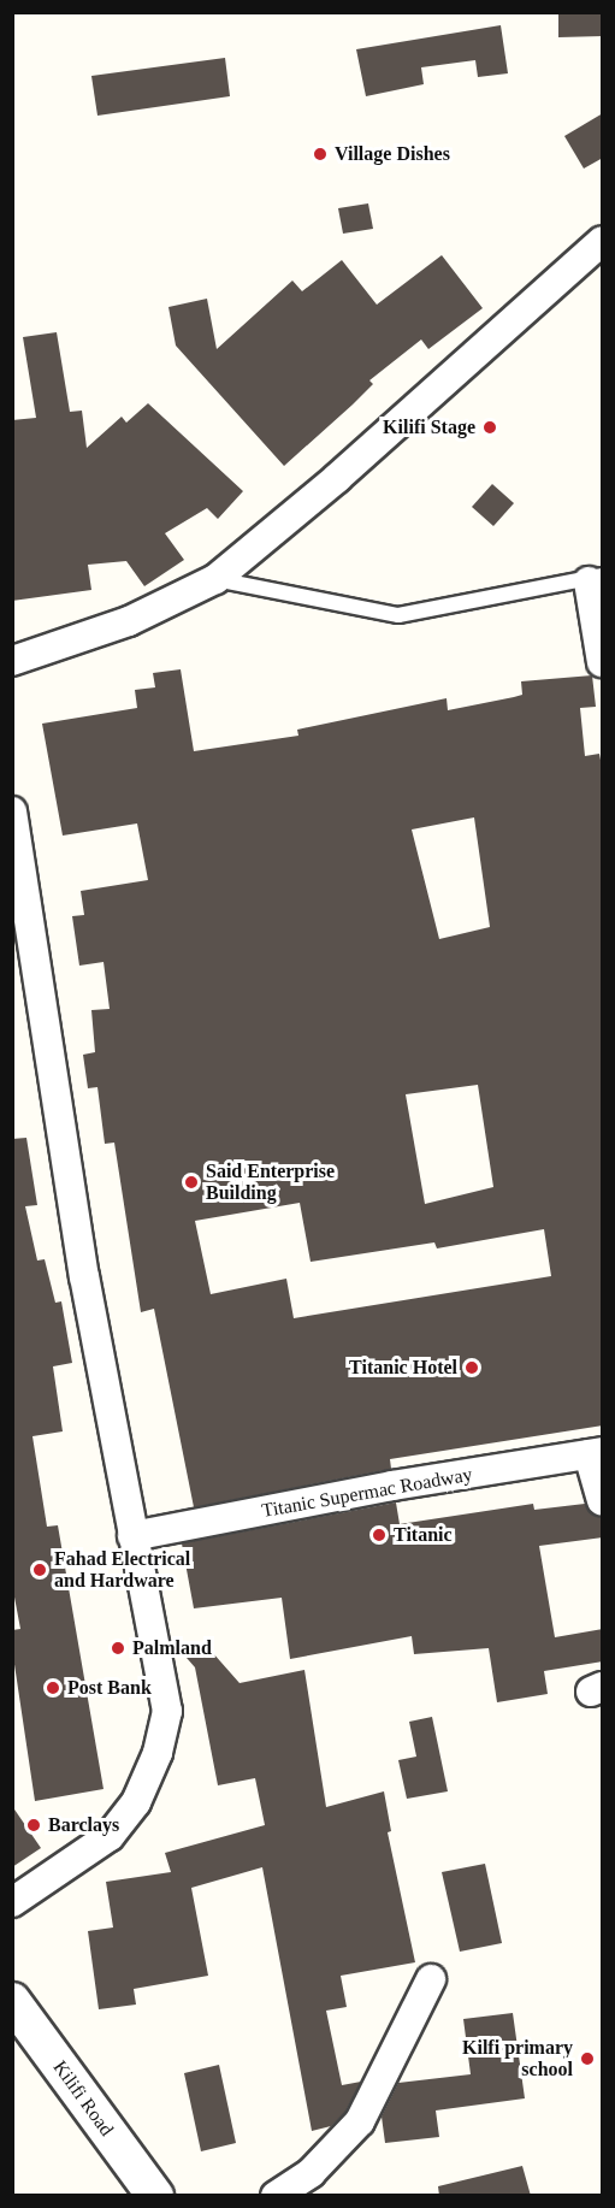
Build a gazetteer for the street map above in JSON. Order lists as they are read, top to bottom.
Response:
{
  "streets": {
    "street": ["Titanic Supermac Roadway", "Kilifi Road"]
  },
  "places": [
    "Village Dishes",
    "Kilifi Stage",
    "Said Enterprise Building",
    "Titanic Hotel",
    "Titanic",
    "Fahad Electrical and Hardware",
    "Palmland",
    "Post Bank",
    "Barclays",
    "Kilfi primary school"
  ]
}
